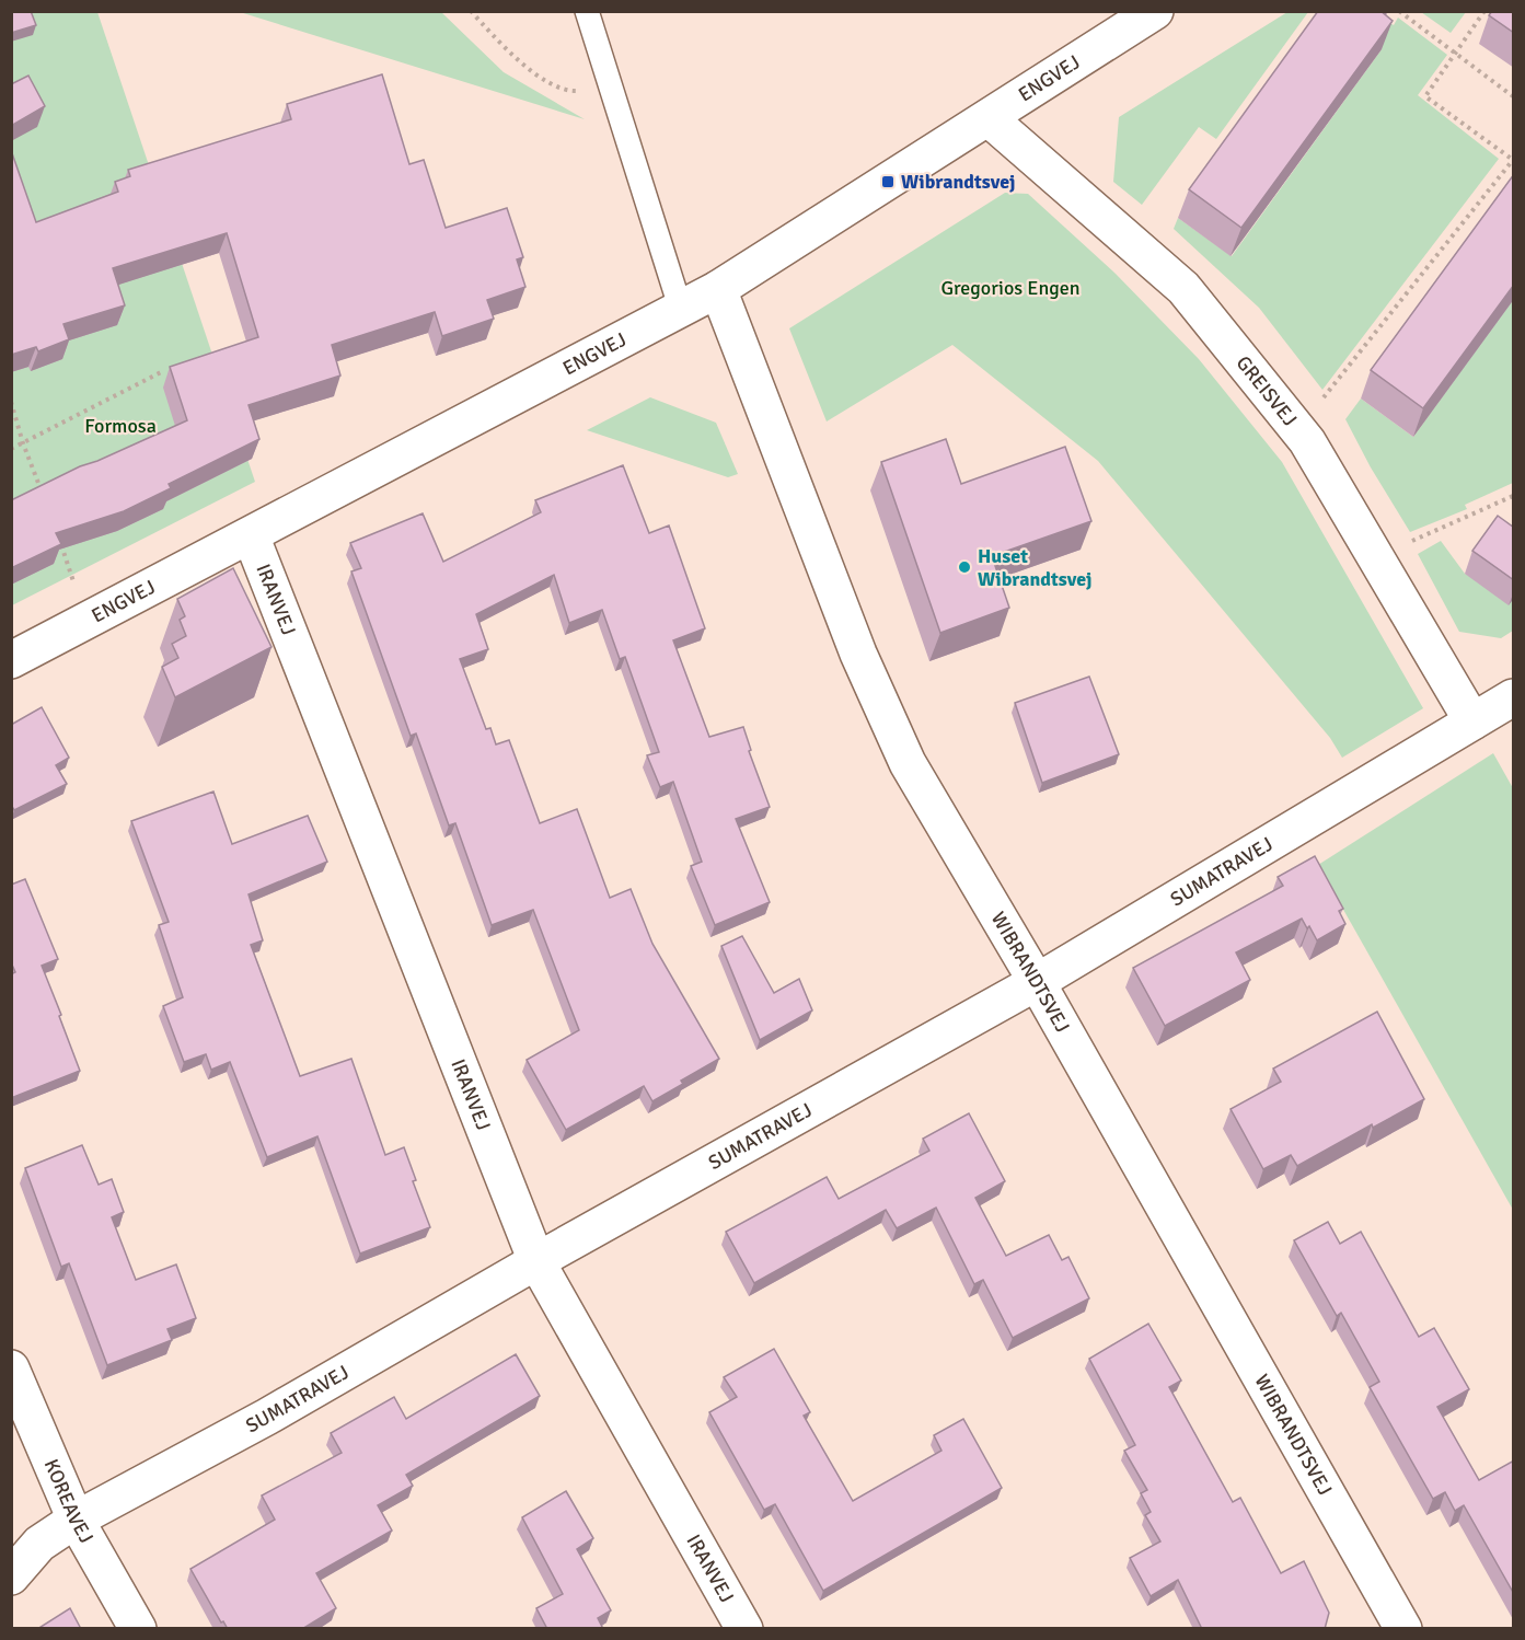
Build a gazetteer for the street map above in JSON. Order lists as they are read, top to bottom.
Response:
{
  "streets": {
    "street": [
      "ENGVEJ",
      "GREISVEJ",
      "IRANVEJ",
      "SUMATRAVEJ",
      "WIBRANDTSVEJ",
      "KOREAVEJ"
    ]
  },
  "crossings": [
    ["ENGVEJ", "GREISVEJ"],
    ["ENGVEJ", "IRANVEJ"],
    ["ENGVEJ", "WIBRANDTSVEJ"],
    ["GREISVEJ", "SUMATRAVEJ"],
    ["IRANVEJ", "SUMATRAVEJ"],
    ["SUMATRAVEJ", "WIBRANDTSVEJ"],
    ["SUMATRAVEJ", "KOREAVEJ"]
  ],
  "parks": ["Gregorios Engen", "Formosa"],
  "places": {
    "transit": ["Wibrandtsvej"],
    "other": ["Huset Wibrandtsvej"]
  }
}
